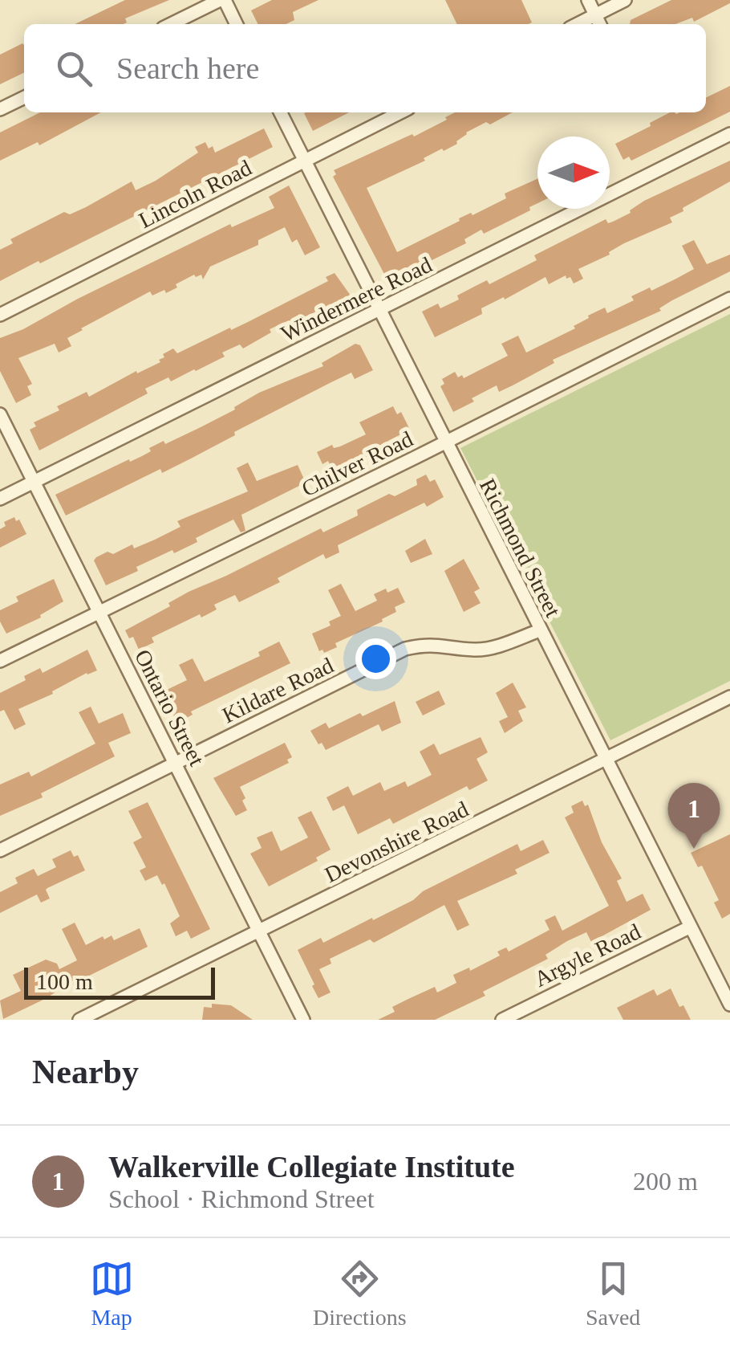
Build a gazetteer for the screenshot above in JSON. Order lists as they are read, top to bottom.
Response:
{
  "streets": {
    "street": [
      "Lincoln Road",
      "Windermere Road",
      "Chilver Road",
      "Richmond Street",
      "Kildare Road",
      "Ontario Street",
      "Devonshire Road",
      "Argyle Road"
    ]
  },
  "crossings": [
    ["Lincoln Road", "Richmond Street"],
    ["Windermere Road", "Richmond Street"],
    ["Windermere Road", "Ontario Street"],
    ["Chilver Road", "Richmond Street"],
    ["Chilver Road", "Ontario Street"],
    ["Richmond Street", "Kildare Road"],
    ["Richmond Street", "Devonshire Road"],
    ["Richmond Street", "Argyle Road"],
    ["Kildare Road", "Ontario Street"],
    ["Ontario Street", "Devonshire Road"]
  ],
  "scale_bar": "100 m",
  "north": "right",
  "page": {
    "search": "Search here",
    "pins": "1",
    "scale": "100 m",
    "heading": "Nearby",
    "list": [
      {
        "mark": "1",
        "name": "Walkerville Collegiate Institute",
        "note": "School · Richmond Street",
        "value": "200 m"
      }
    ],
    "nav": ["Map", "Directions", "Saved"]
  }
}
